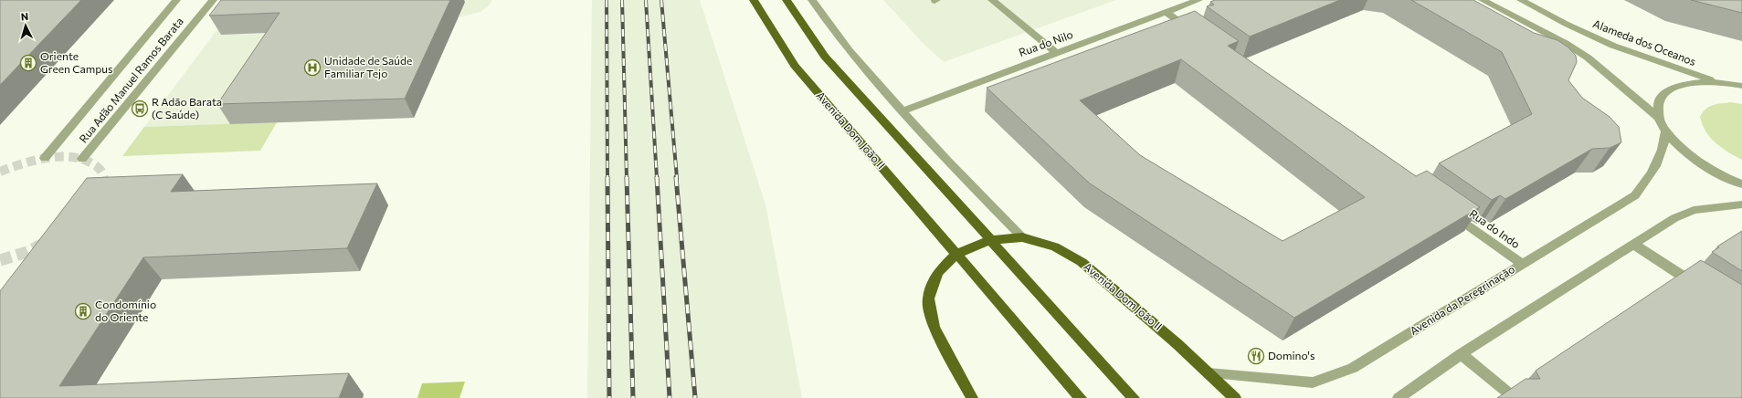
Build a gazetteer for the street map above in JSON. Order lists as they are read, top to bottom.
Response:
{
  "streets": {
    "main road": ["Avenida Dom João II"],
    "street": [
      "Alameda dos Oceanos",
      "Rua do Nilo",
      "Rua Adão Manuel Ramos Barata",
      "Rua do Indo",
      "Avenida da Peregrinação"
    ]
  },
  "crossings": [
    ["Avenida Dom João II", "Avenida da Peregrinação"],
    ["Rua do Indo", "Avenida da Peregrinação"]
  ],
  "places": {
    "building": ["Oriente Green Campus", "Condomínio do Oriente"],
    "hospital": ["Unidade de Saúde Familiar Tejo"],
    "bus stop": ["R Adão Barata (C Saúde)"],
    "restaurant": ["Domino's"]
  },
  "north": "top"
}
